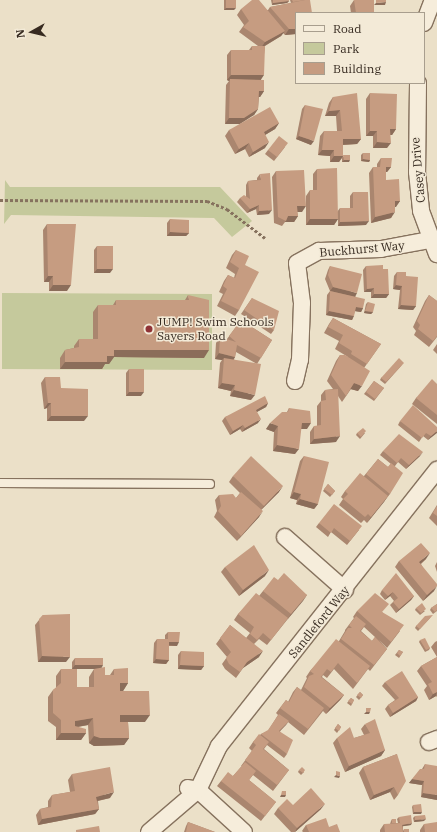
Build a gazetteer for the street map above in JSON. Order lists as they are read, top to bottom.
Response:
{
  "streets": {
    "street": ["Casey Drive", "Buckhurst Way", "Sandleford Way"]
  },
  "crossings": [
    ["Casey Drive", "Buckhurst Way"]
  ],
  "places": ["JUMP! Swim Schools Sayers Road"],
  "legend": ["Road", "Park", "Building"],
  "north": "left"
}
